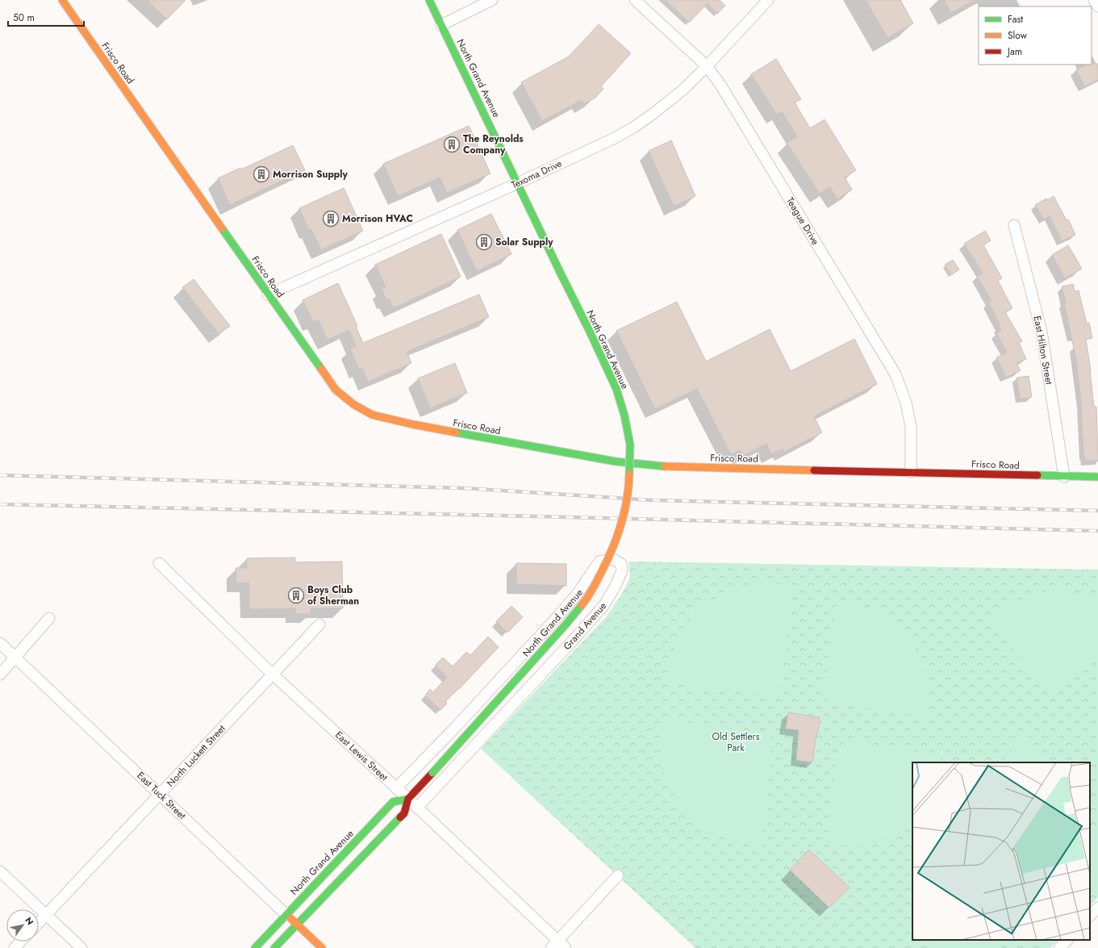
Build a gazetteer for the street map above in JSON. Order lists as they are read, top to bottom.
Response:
{
  "streets": {
    "main road": ["Frisco Road", "North Grand Avenue", "East Tuck Street"],
    "street": [
      "Texoma Drive",
      "Teague Drive",
      "East Hilton Street",
      "Grand Avenue",
      "North Luckett Street",
      "East Lewis Street"
    ]
  },
  "crossings": [
    ["Frisco Road", "Texoma Drive"],
    ["Frisco Road", "Teague Drive"],
    ["Frisco Road", "East Hilton Street"],
    ["North Grand Avenue", "Texoma Drive"],
    ["North Grand Avenue", "East Lewis Street"],
    ["North Grand Avenue", "East Tuck Street"],
    ["Texoma Drive", "Teague Drive"],
    ["Grand Avenue", "East Lewis Street"],
    ["North Luckett Street", "East Lewis Street"],
    ["North Luckett Street", "East Tuck Street"]
  ],
  "parks": ["Old Settlers Park"],
  "places": {
    "building": [
      "The Reynolds Company",
      "Morrison Supply",
      "Morrison HVAC",
      "Solar Supply",
      "Boys Club of Sherman"
    ]
  },
  "legend": ["Fast", "Slow", "Jam"],
  "scale_bar": "50 m",
  "north": "top right"
}
